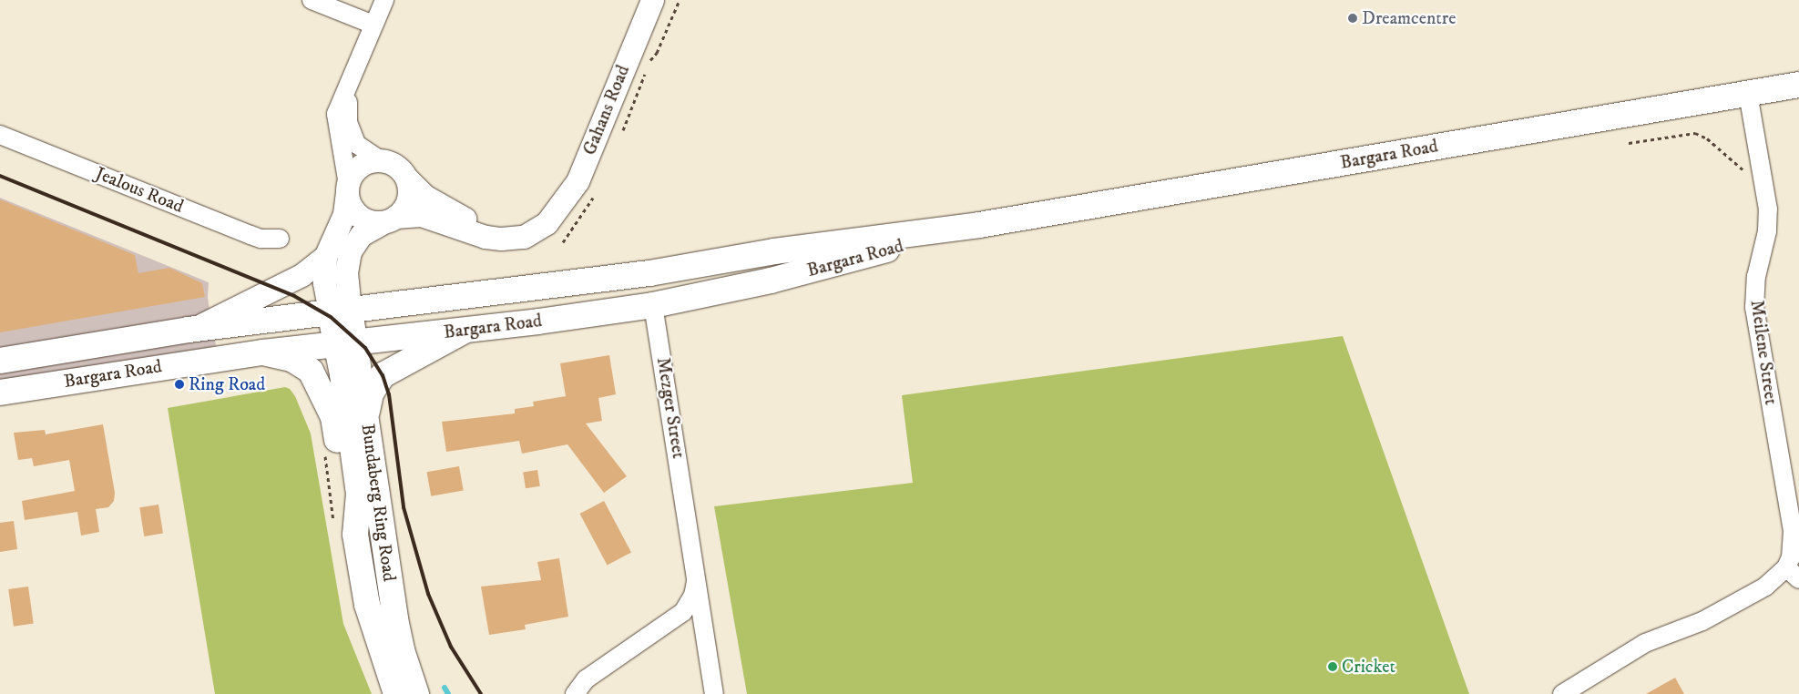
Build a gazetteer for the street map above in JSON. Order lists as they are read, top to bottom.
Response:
{
  "streets": {
    "main road": ["Bargara Road", "Bundaberg Ring Road"],
    "street": [
      "Gahans Road",
      "Jealous Road",
      "Meilene Street",
      "Mezger Street"
    ]
  },
  "crossings": [
    ["Gahans Road", "Bargara Road"],
    ["Gahans Road", "Bundaberg Ring Road"],
    ["Bargara Road", "Meilene Street"],
    ["Bargara Road", "Mezger Street"],
    ["Bargara Road", "Bundaberg Ring Road"]
  ],
  "places": ["Dreamcentre", "Ring Road", "Cricket"]
}
